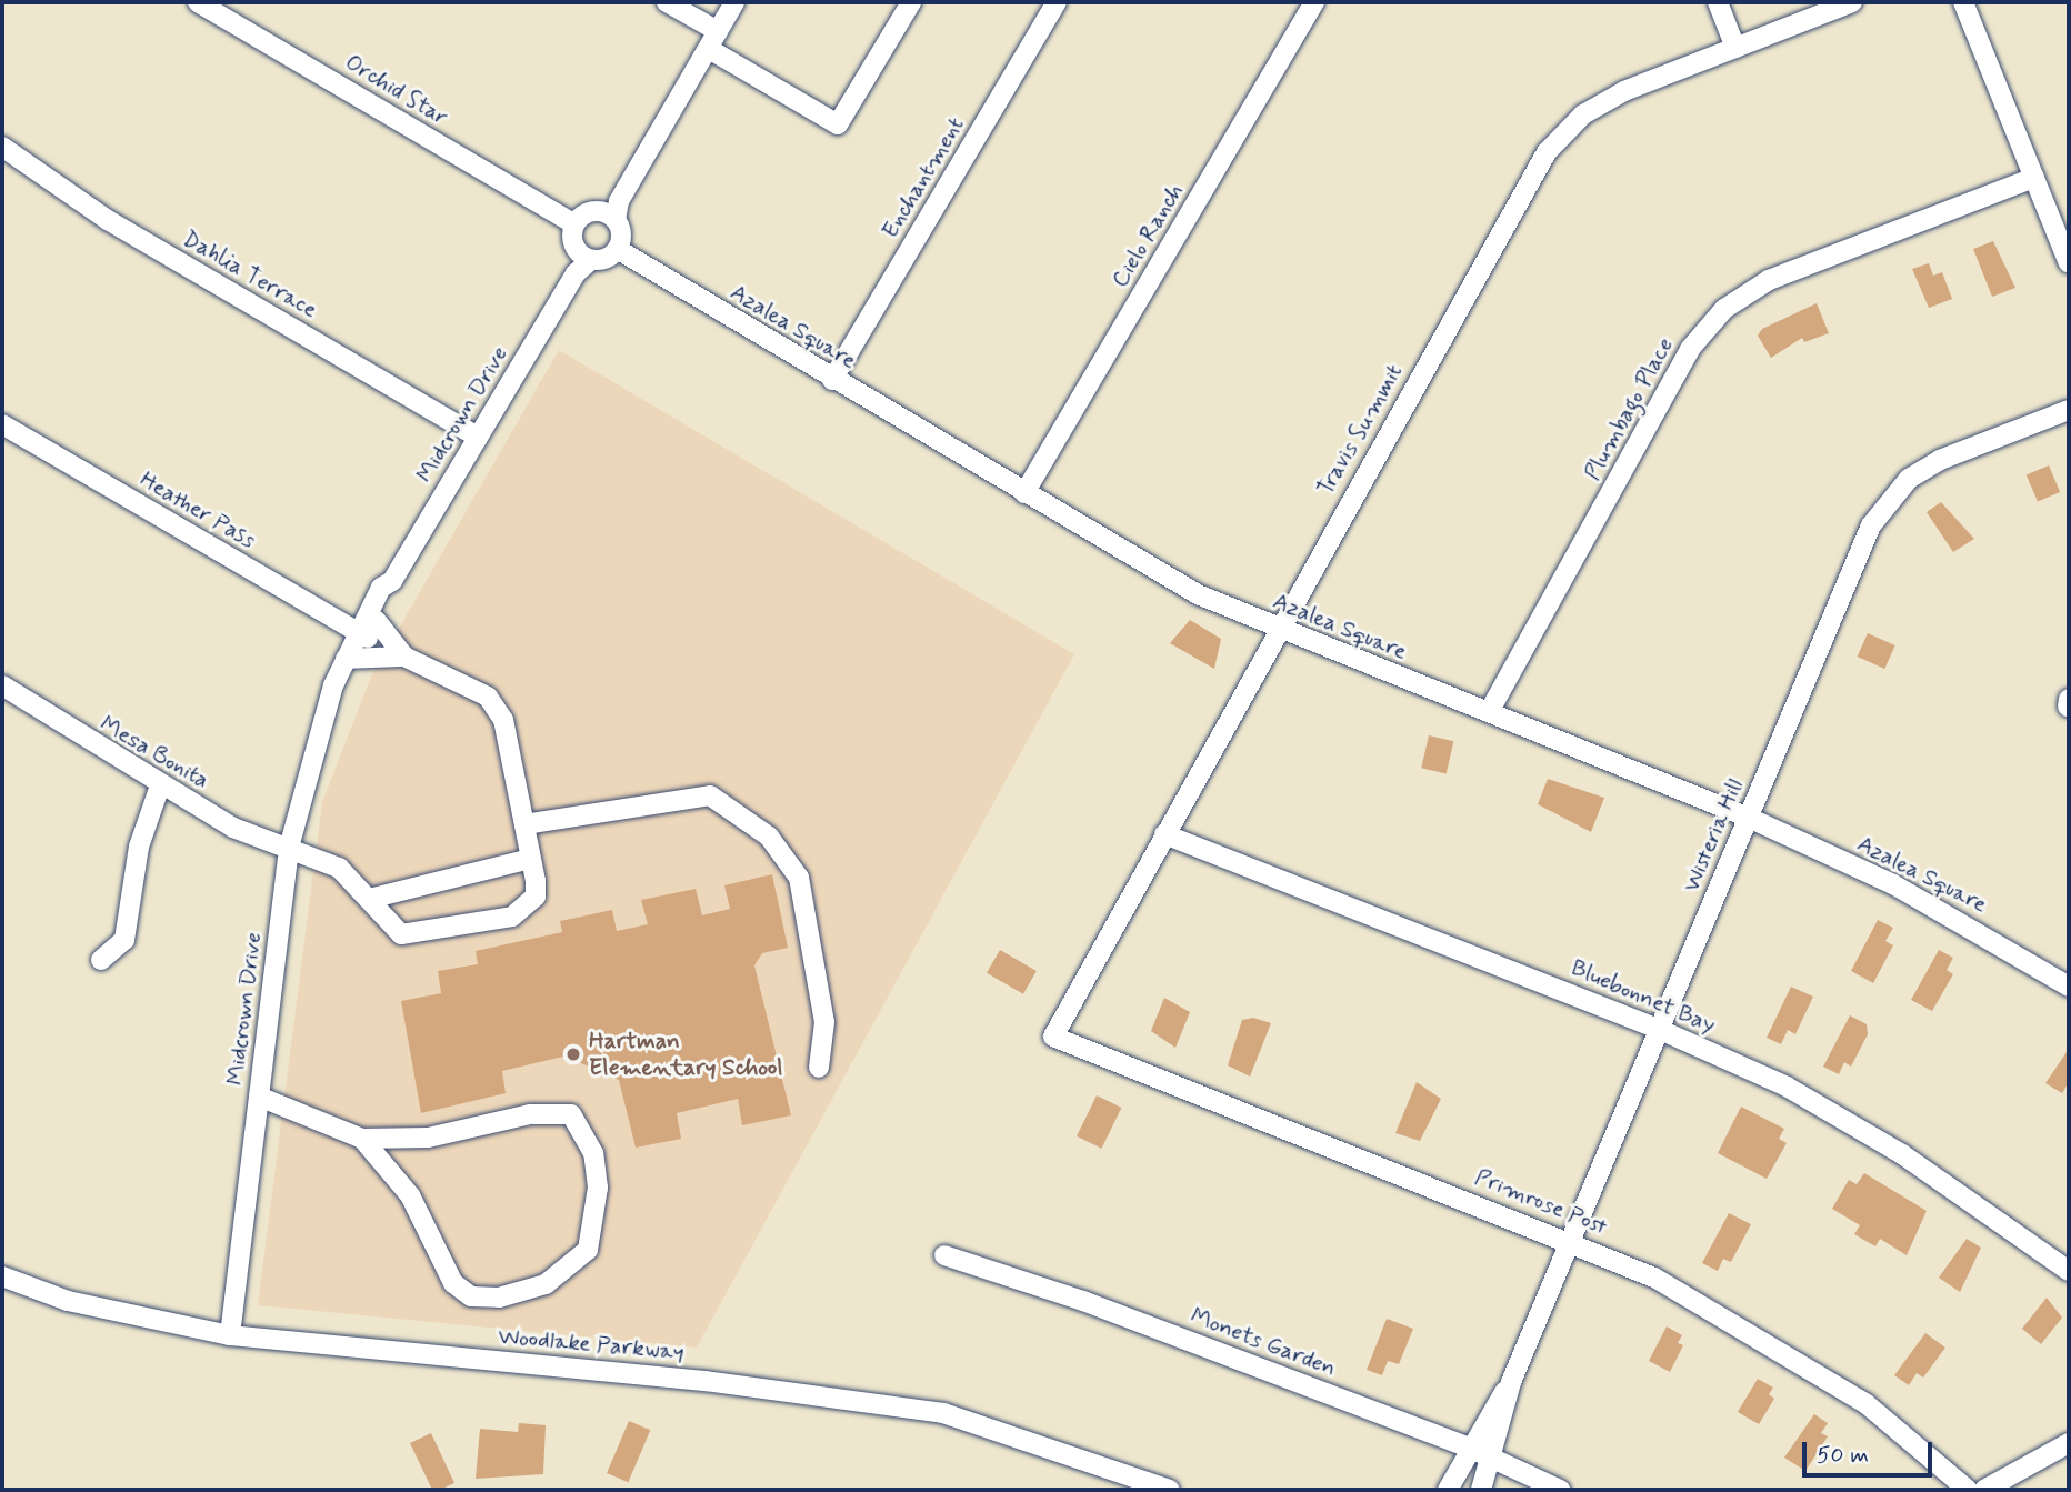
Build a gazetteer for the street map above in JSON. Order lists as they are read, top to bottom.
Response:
{
  "streets": {
    "street": [
      "Orchid Star",
      "Enchantment",
      "Cielo Ranch",
      "Dahlia Terrace",
      "Azalea Square",
      "Plumbago Place",
      "Midcrown Drive",
      "Travis Summit",
      "Heather Pass",
      "Mesa Bonita",
      "Wisteria Hill",
      "Bluebonnet Bay",
      "Primrose Post",
      "Monets Garden",
      "Woodlake Parkway"
    ]
  },
  "crossings": [
    ["Orchid Star", "Midcrown Drive"],
    ["Enchantment", "Azalea Square"],
    ["Cielo Ranch", "Azalea Square"],
    ["Dahlia Terrace", "Midcrown Drive"],
    ["Azalea Square", "Plumbago Place"],
    ["Azalea Square", "Travis Summit"],
    ["Azalea Square", "Wisteria Hill"],
    ["Midcrown Drive", "Heather Pass"],
    ["Midcrown Drive", "Mesa Bonita"],
    ["Midcrown Drive", "Woodlake Parkway"],
    ["Travis Summit", "Bluebonnet Bay"],
    ["Travis Summit", "Primrose Post"],
    ["Wisteria Hill", "Bluebonnet Bay"],
    ["Wisteria Hill", "Primrose Post"],
    ["Wisteria Hill", "Monets Garden"]
  ],
  "places": ["Hartman Elementary School"],
  "scale_bar": "50 m"
}
